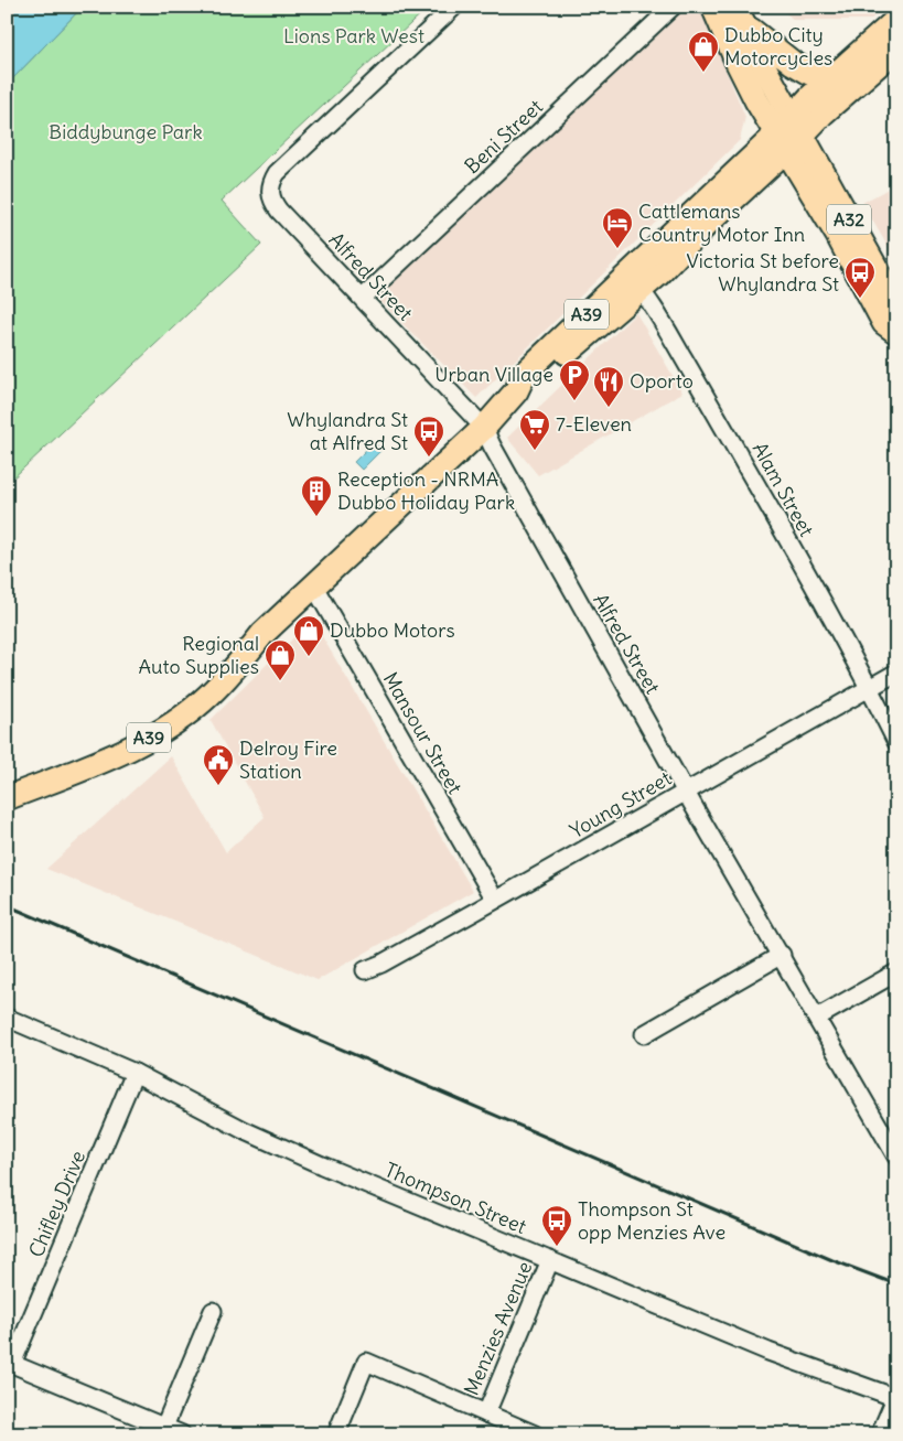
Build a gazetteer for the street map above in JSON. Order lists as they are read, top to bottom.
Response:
{
  "streets": {
    "highway": ["A32", "A39"],
    "street": [
      "Beni Street",
      "Alfred Street",
      "Alam Street",
      "Mansour Street",
      "Young Street",
      "Thompson Street",
      "Chifley Drive",
      "Menzies Avenue"
    ]
  },
  "crossings": [
    ["Beni Street", "Alfred Street"],
    ["A32", "A39"],
    ["Alfred Street", "A39"],
    ["Alfred Street", "Young Street"],
    ["A39", "Alam Street"],
    ["A39", "Mansour Street"],
    ["Alam Street", "Young Street"],
    ["Mansour Street", "Young Street"],
    ["Thompson Street", "Chifley Drive"],
    ["Thompson Street", "Menzies Avenue"]
  ],
  "parks": ["Lions Park West", "Biddybunge Park"],
  "places": {
    "shop": ["Dubbo City Motorcycles", "Dubbo Motors", "Regional Auto Supplies"],
    "hotel": ["Cattlemans Country Motor Inn"],
    "bus stop": ["Victoria St before Whylandra St", "Whylandra St at Alfred St", "Thompson St opp Menzies Ave"],
    "parking": ["Urban Village"],
    "restaurant": ["Oporto"],
    "supermarket": ["7-Eleven"],
    "building": ["Reception - NRMA Dubbo Holiday Park"],
    "public building": ["Delroy Fire Station"]
  }
}
